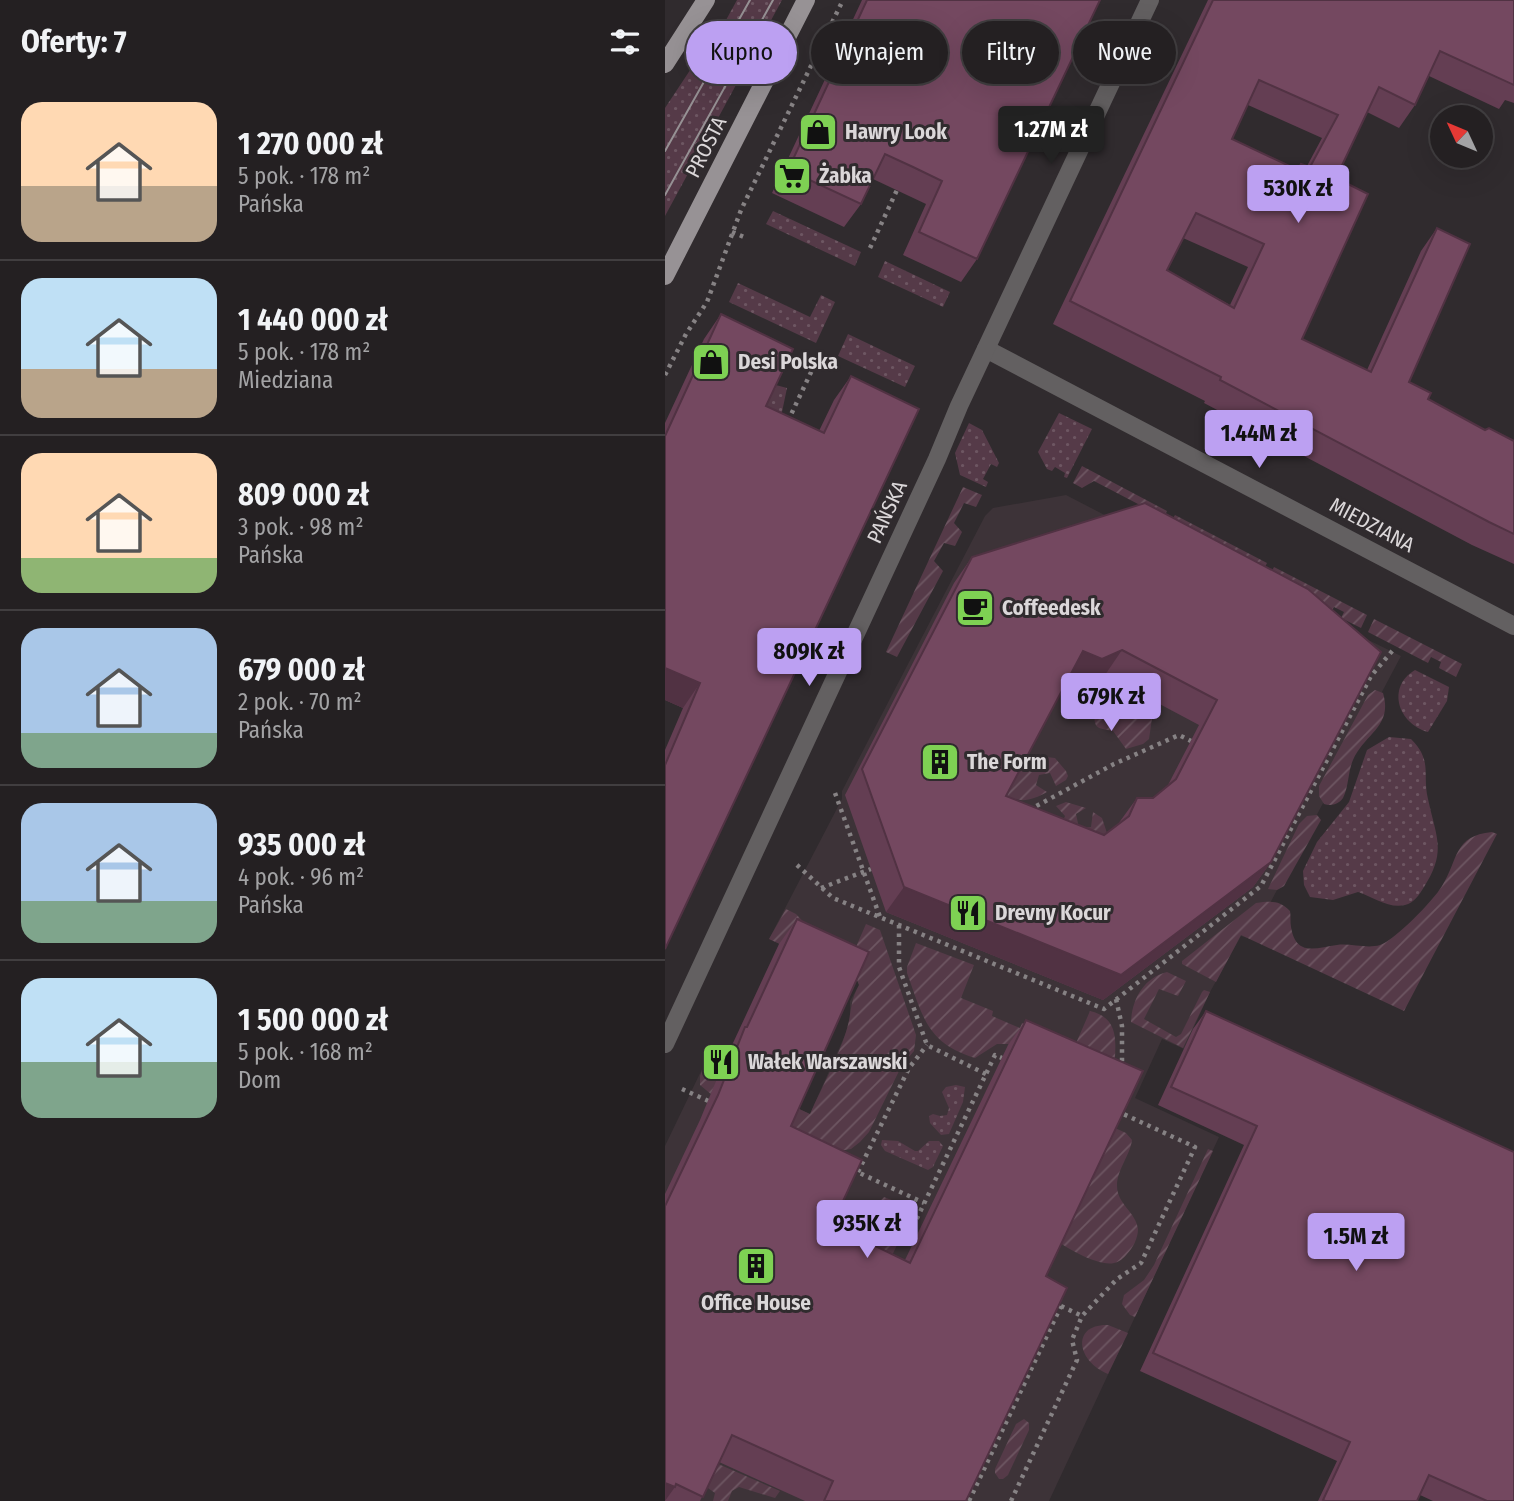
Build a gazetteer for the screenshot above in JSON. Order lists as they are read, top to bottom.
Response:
{
  "streets": {
    "main road": ["PROSTA"],
    "street": ["PAŃSKA", "MIEDZIANA"]
  },
  "crossings": [
    ["PAŃSKA", "MIEDZIANA"]
  ],
  "places": {
    "shop": ["Hawry Look", "Desi Polska"],
    "supermarket": ["Żabka"],
    "cafe": ["Coffeedesk"],
    "building": ["The Form", "Office House"],
    "restaurant": ["Drevny Kocur", "Wałek Warszawski"]
  },
  "north": "top left",
  "page": {
    "heading": "Oferty: 7",
    "chip": [
      "Kupno",
      "Wynajem",
      "Filtry",
      "Nowe"
    ],
    "list": [
      {
        "name": "1 270 000 zł",
        "note": "5 pok. · 178 m² · Pańska"
      },
      {
        "name": "1 440 000 zł",
        "note": "5 pok. · 178 m² · Miedziana"
      },
      {
        "name": "809 000 zł",
        "note": "3 pok. · 98 m² · Pańska"
      },
      {
        "name": "679 000 zł",
        "note": "2 pok. · 70 m² · Pańska"
      },
      {
        "name": "935 000 zł",
        "note": "4 pok. · 96 m² · Pańska"
      },
      {
        "name": "1 500 000 zł",
        "note": "5 pok. · 168 m² · Dom"
      }
    ],
    "price": [
      "1.27M zł",
      "530K zł",
      "1.44M zł",
      "809K zł",
      "679K zł",
      "935K zł",
      "1.5M zł"
    ]
  }
}
